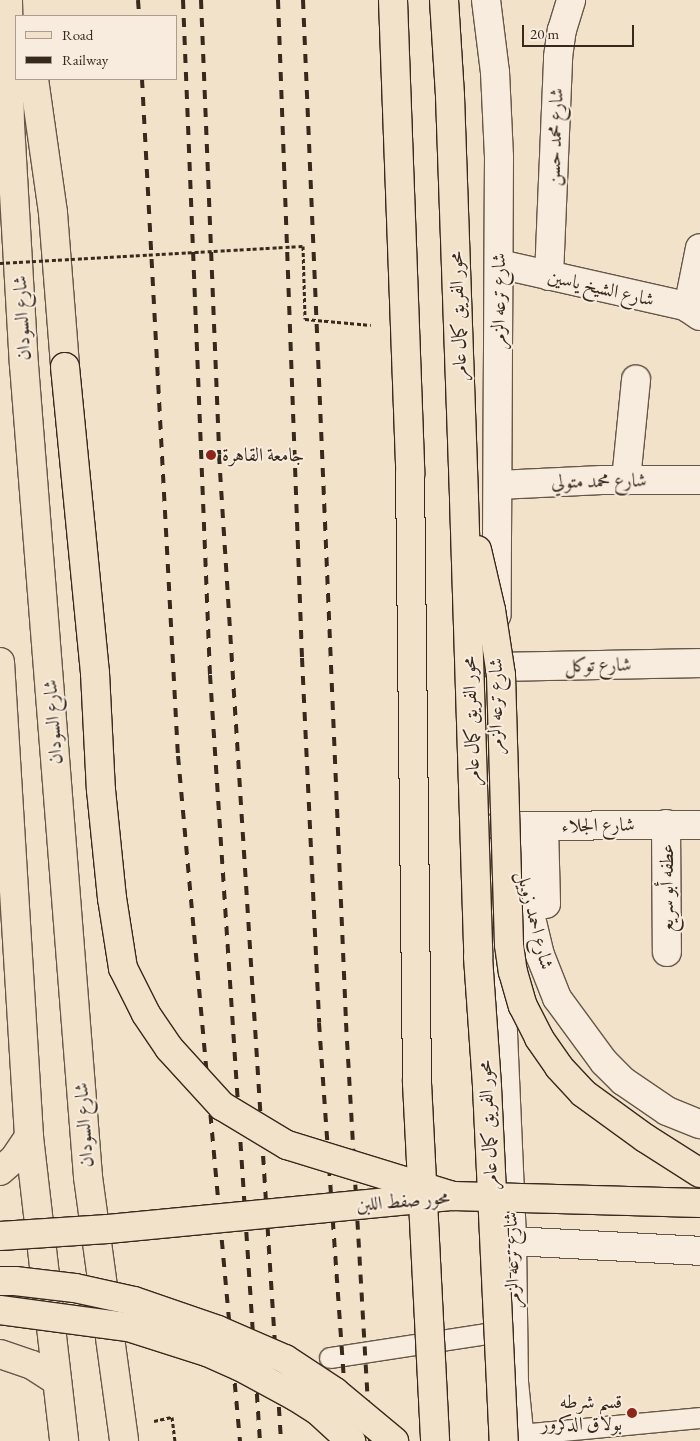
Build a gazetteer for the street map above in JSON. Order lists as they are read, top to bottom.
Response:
{
  "streets": {
    "main road": ["محور الفريق كمال عامر", "شارع السودان", "محور صفط اللبن"],
    "street": [
      "شارع محمد حسن",
      "شارع الشيخ ياسين",
      "شارع ترعه الزمر",
      "شارع محمد متولي",
      "شارع توكل",
      "شارع الجلاء",
      "عطفه أبو سريع",
      "شارع احمد زويل"
    ]
  },
  "crossings": [
    ["شارع محمد حسن", "شارع الشيخ ياسين"],
    ["شارع الشيخ ياسين", "شارع ترعه الزمر"],
    ["شارع ترعه الزمر", "محور الفريق كمال عامر"],
    ["شارع ترعه الزمر", "شارع محمد متولي"],
    ["شارع ترعه الزمر", "شارع توكل"],
    ["شارع ترعه الزمر", "شارع الجلاء"],
    ["شارع ترعه الزمر", "شارع احمد زويل"],
    ["شارع الجلاء", "عطفه أبو سريع"],
    ["شارع الجلاء", "شارع احمد زويل"]
  ],
  "places": ["جامعة القاهرة", "قسم شرطه بولاق الدكرور"],
  "legend": ["Road", "Railway"],
  "scale_bar": "20 m"
}
